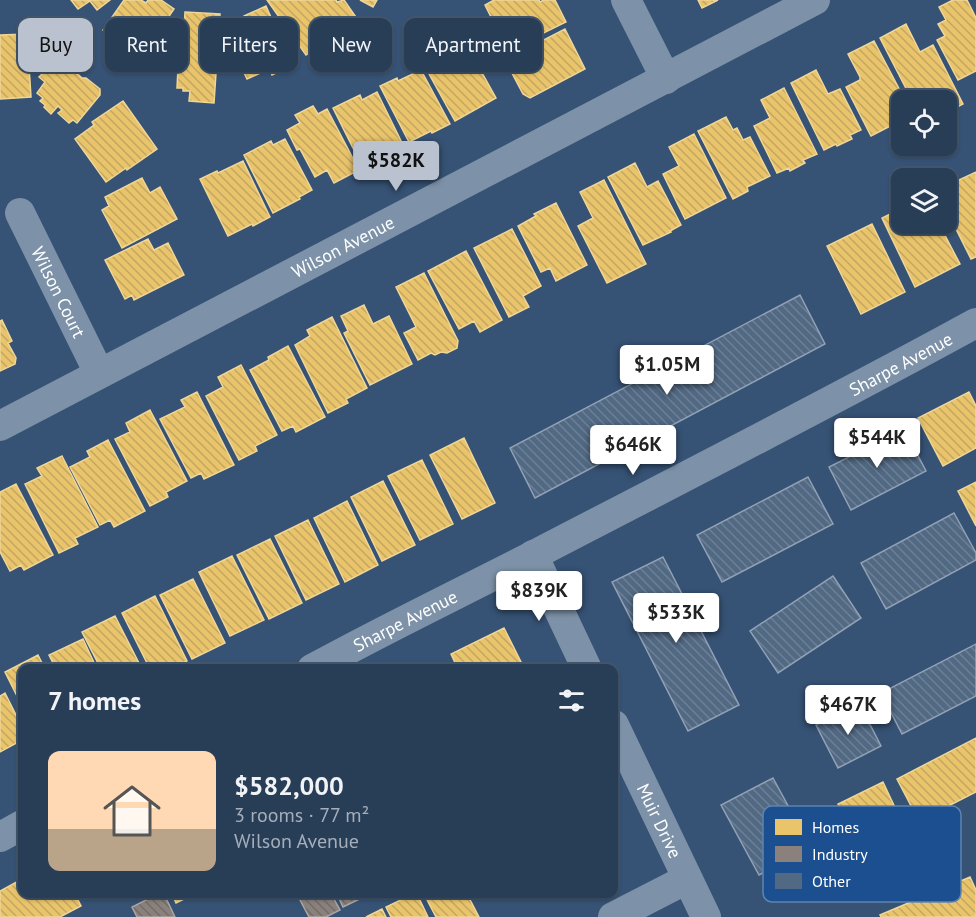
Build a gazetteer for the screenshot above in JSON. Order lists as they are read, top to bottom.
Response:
{
  "streets": {
    "street": [
      "Wilson Avenue",
      "Wilson Court",
      "Sharpe Avenue",
      "Muir Drive"
    ]
  },
  "crossings": [
    ["Wilson Avenue", "Wilson Court"]
  ],
  "legend": ["Homes", "Industry", "Other"],
  "page": {
    "chip": [
      "Buy",
      "Rent",
      "Filters",
      "New",
      "Apartment"
    ],
    "price": [
      "$582K",
      "$1.05M",
      "$544K",
      "$646K",
      "$839K",
      "$533K",
      "$467K"
    ],
    "heading": "7 homes",
    "list": [
      {
        "name": "$582,000",
        "note": "3 rooms · 77 m² · Wilson Avenue"
      }
    ]
  }
}
